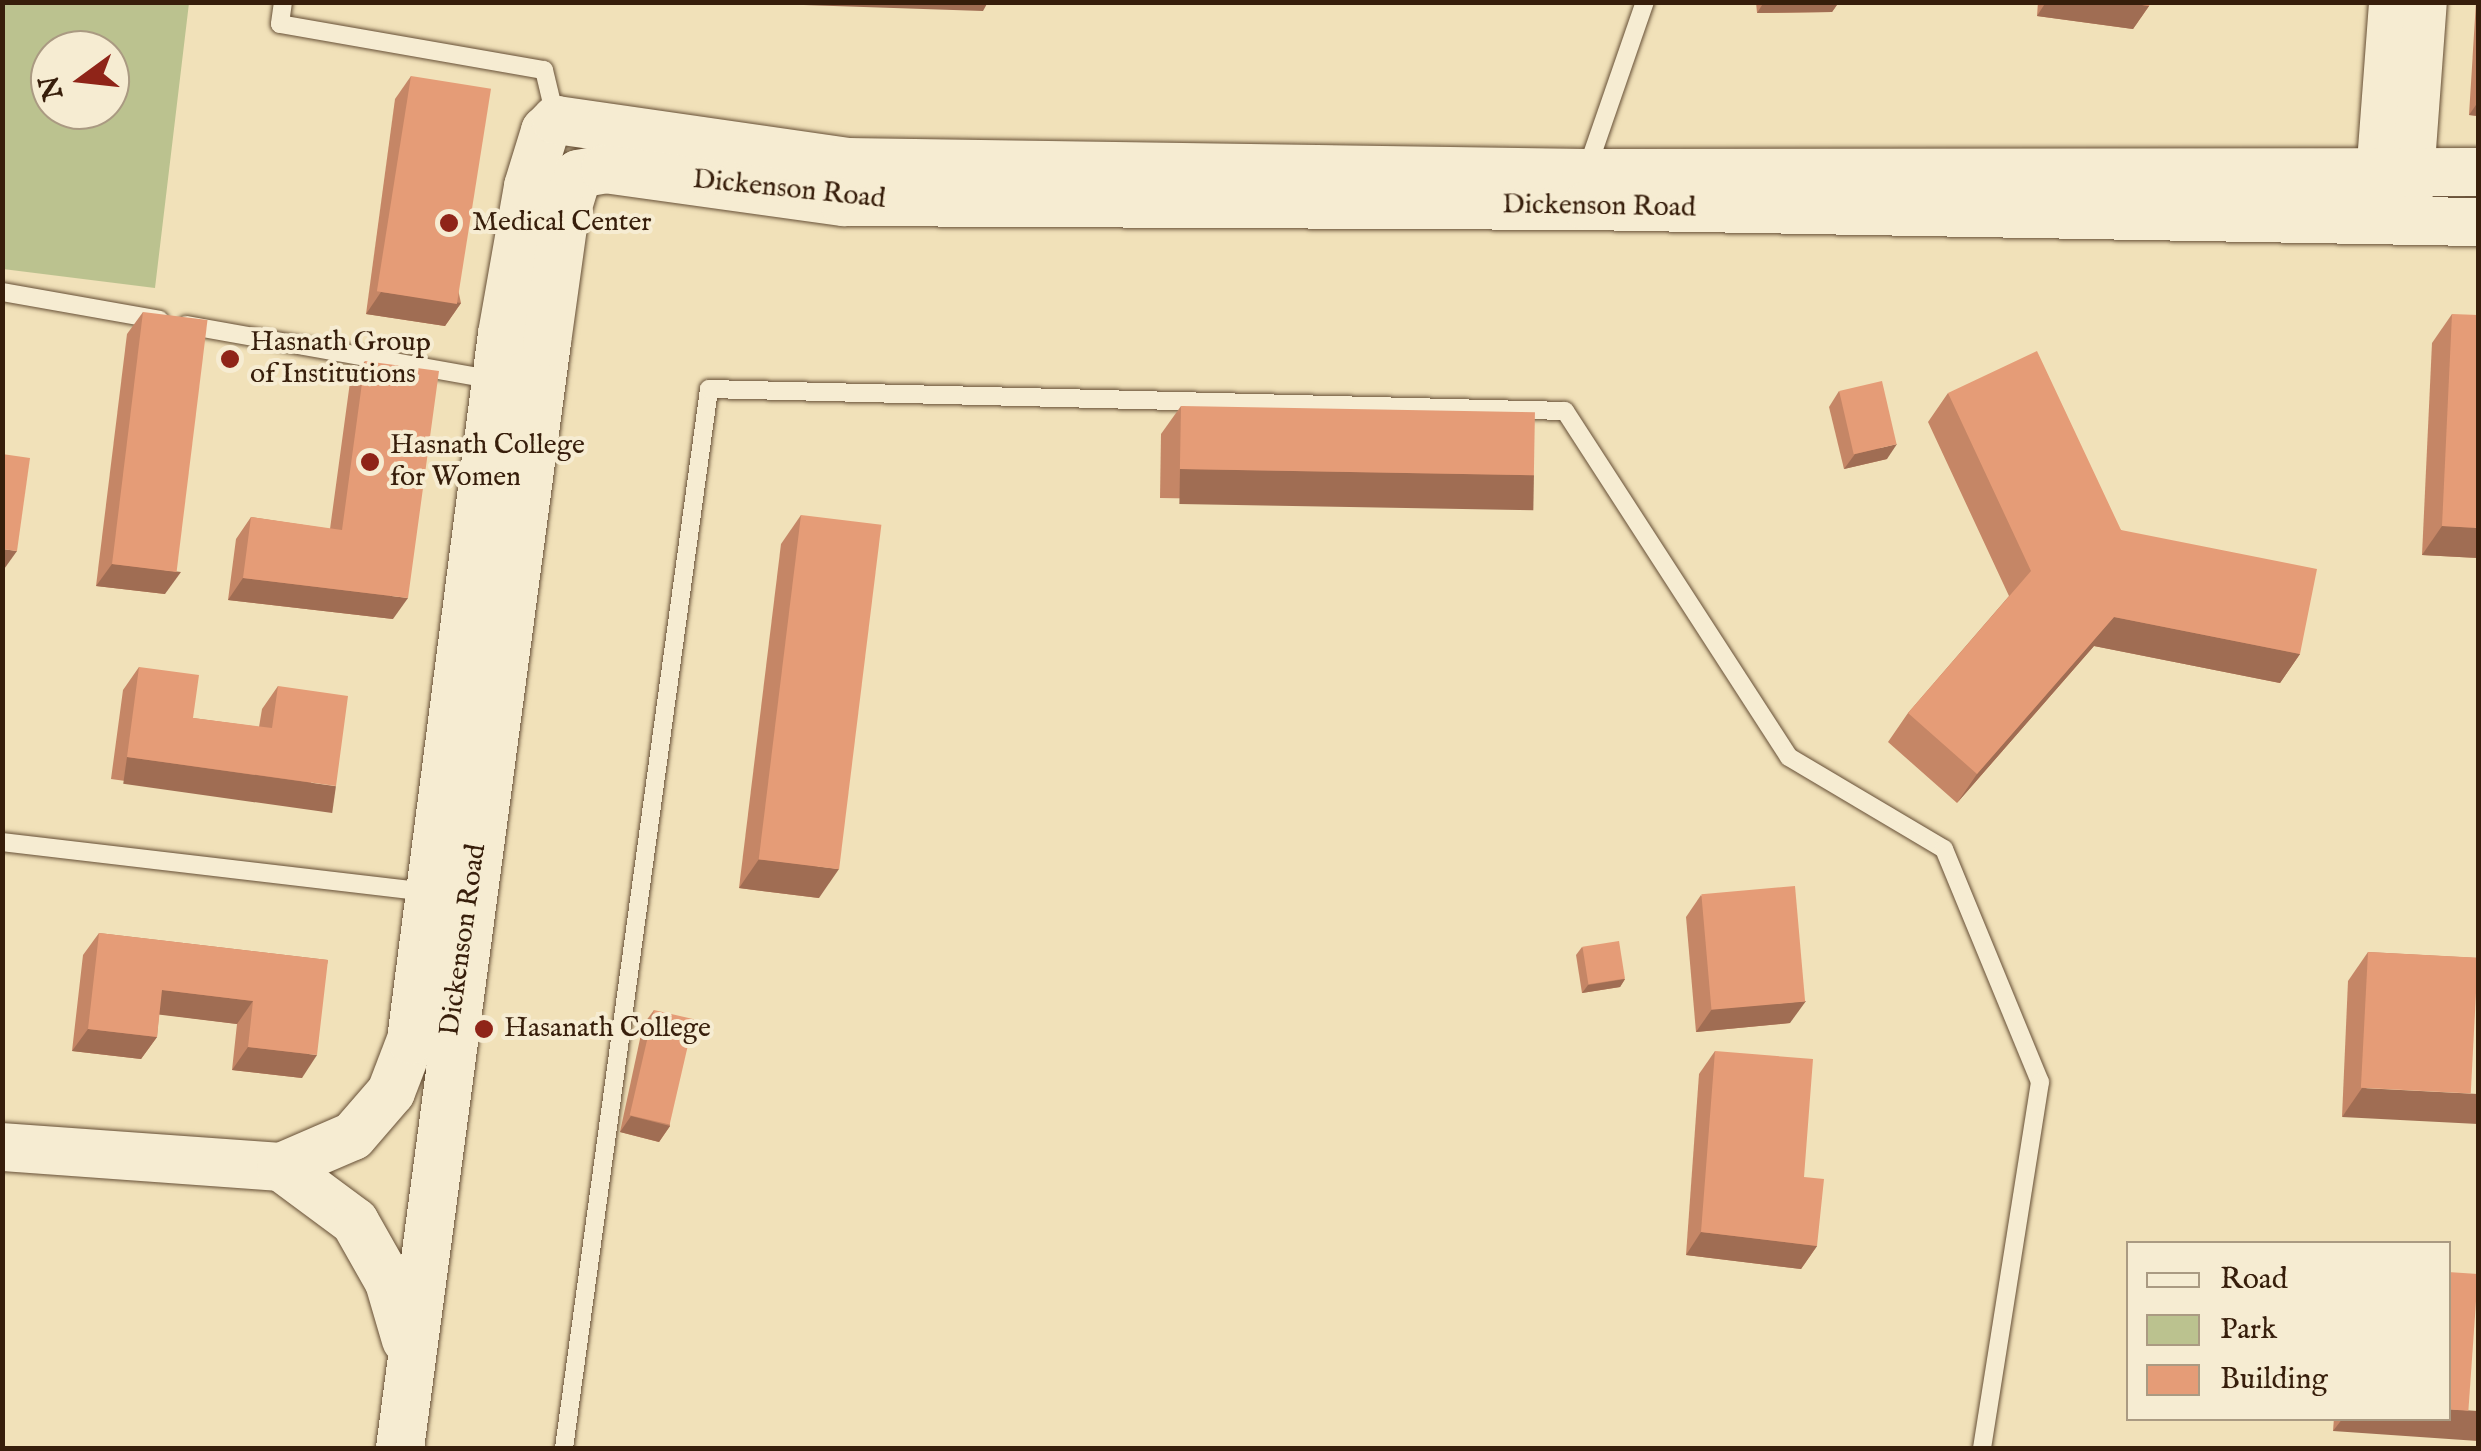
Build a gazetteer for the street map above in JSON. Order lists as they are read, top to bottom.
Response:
{
  "streets": {
    "main road": ["Dickenson Road"]
  },
  "places": [
    "Medical Center",
    "Hasnath Group of Institutions",
    "Hasnath College for Women",
    "Hasanath College"
  ],
  "legend": ["Road", "Park", "Building"],
  "north": "left"
}
